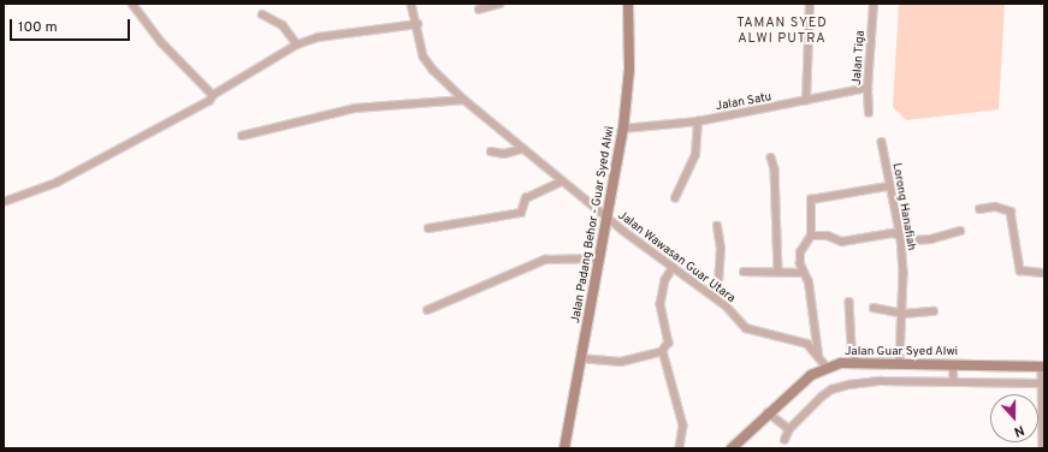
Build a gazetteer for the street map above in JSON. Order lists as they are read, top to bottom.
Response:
{
  "streets": {
    "main road": ["Jalan Padang Behor - Guar Syed Alwi", "Jalan Guar Syed Alwi"],
    "street": [
      "Jalan Tiga",
      "Jalan Satu",
      "Lorong Hanafiah",
      "Jalan Wawasan Guar Utara"
    ]
  },
  "crossings": [
    ["Jalan Tiga", "Jalan Satu"],
    ["Jalan Satu", "Jalan Padang Behor - Guar Syed Alwi"],
    ["Lorong Hanafiah", "Jalan Guar Syed Alwi"],
    ["Jalan Padang Behor - Guar Syed Alwi", "Jalan Wawasan Guar Utara"],
    ["Jalan Wawasan Guar Utara", "Jalan Guar Syed Alwi"]
  ],
  "districts": ["TAMAN SYED ALWI PUTRA"],
  "scale_bar": "100 m",
  "north": "bottom"
}
